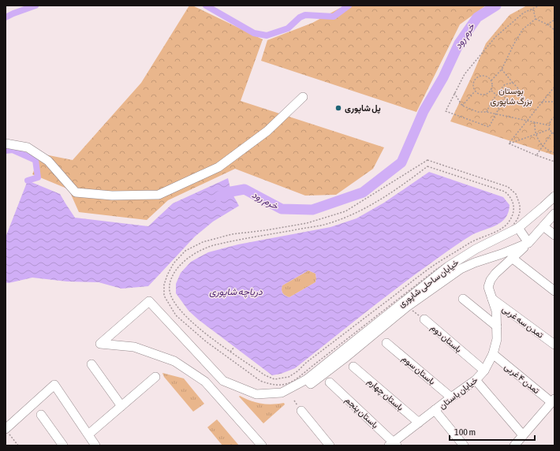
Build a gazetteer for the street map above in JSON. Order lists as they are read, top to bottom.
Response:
{
  "streets": {
    "street": [
      "خیابان ساحلی شاپوری",
      "تمدن سه غربی",
      "باستان دوم",
      "باستان سوم",
      "تمدن ۴ غربی",
      "خیابان باستان",
      "باستان چهارم",
      "باستان پنجم"
    ]
  },
  "crossings": [
    ["خیابان ساحلی شاپوری", "باستان دوم"],
    ["خیابان ساحلی شاپوری", "خیابان باستان"],
    ["تمدن سه غربی", "خیابان باستان"],
    ["باستان دوم", "خیابان باستان"],
    ["باستان سوم", "خیابان باستان"],
    ["تمدن ۴ غربی", "خیابان باستان"],
    ["خیابان باستان", "باستان چهارم"],
    ["خیابان باستان", "باستان پنجم"]
  ],
  "water": ["خرم رود", "دریاچه شاپوری"],
  "parks": ["بوستان بزرگ شاپوری"],
  "places": ["پل شاپوری"],
  "scale_bar": "100 m"
}
